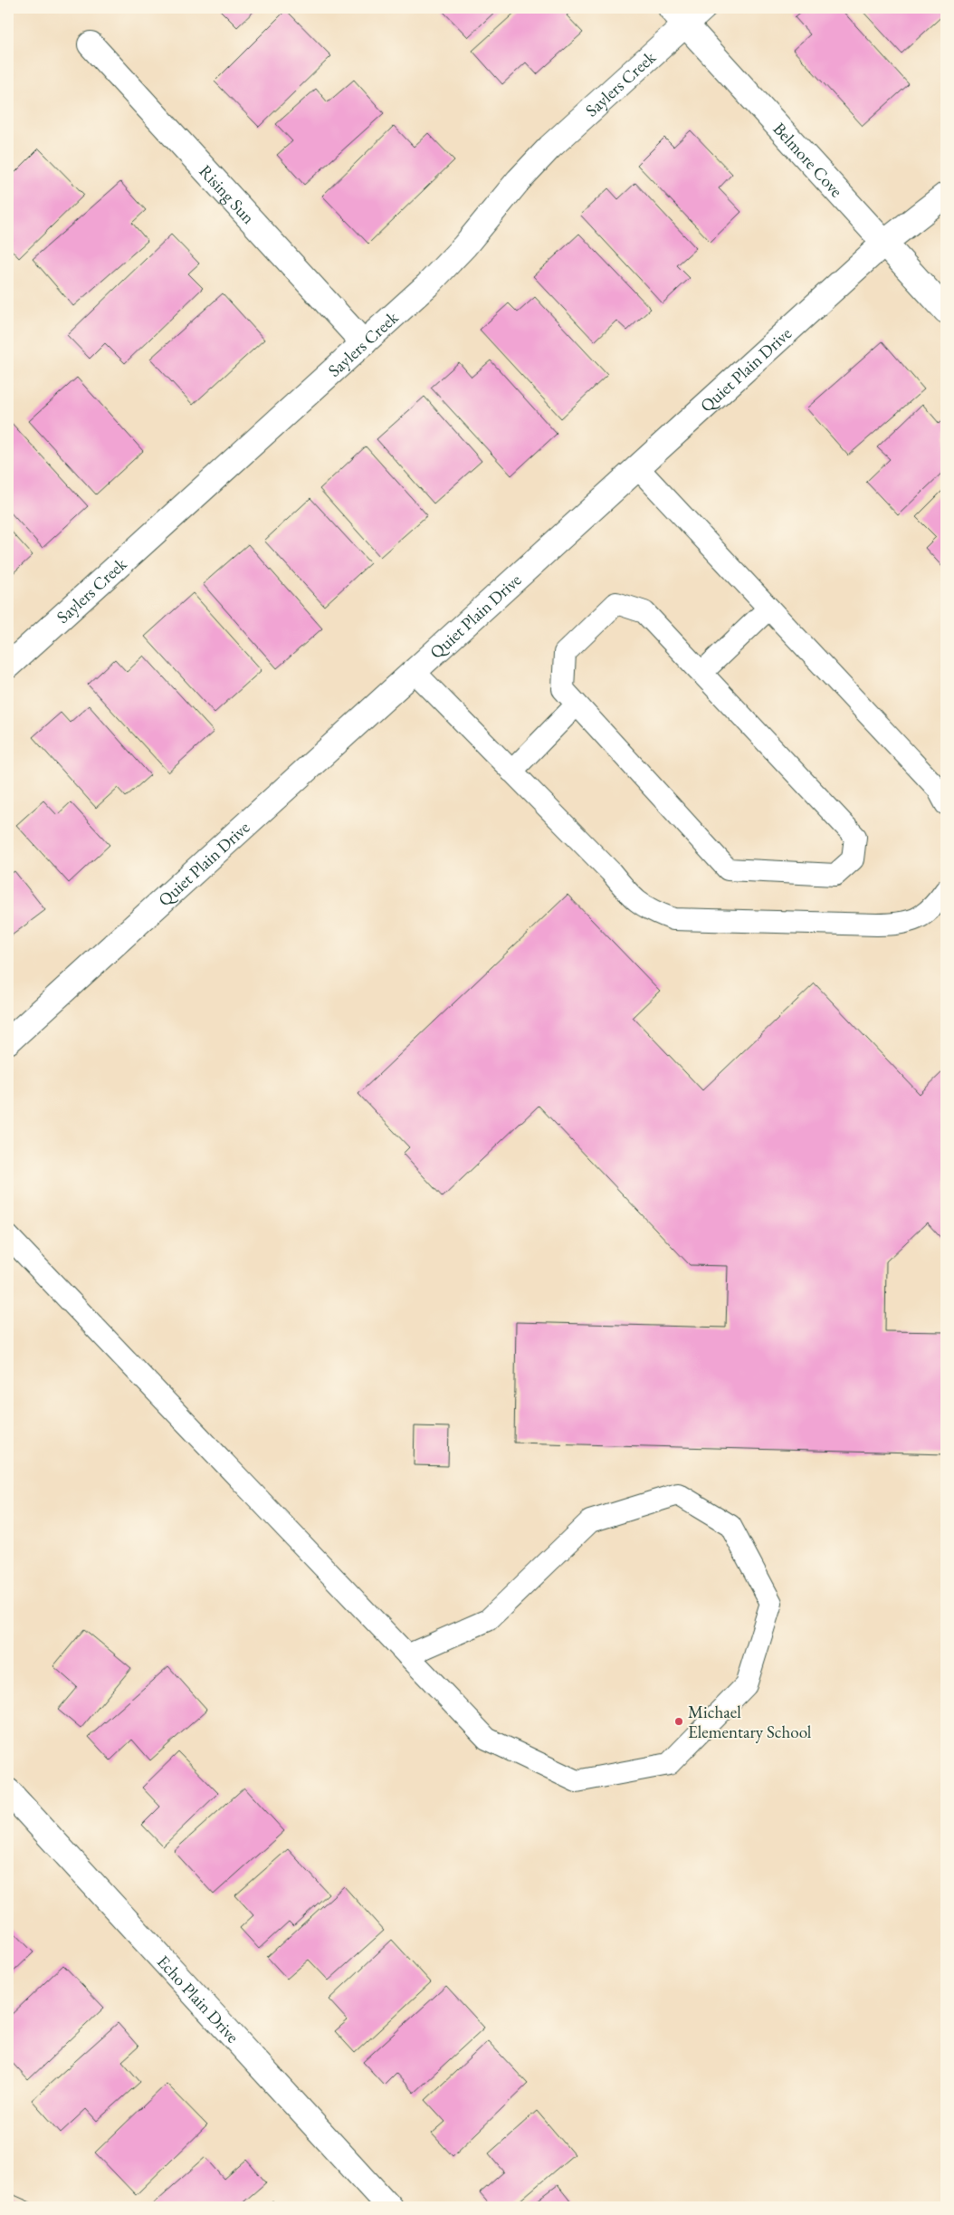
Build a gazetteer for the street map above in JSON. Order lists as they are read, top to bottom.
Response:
{
  "streets": {
    "street": [
      "Saylers Creek",
      "Belmore Cove",
      "Rising Sun",
      "Quiet Plain Drive",
      "Echo Plain Drive"
    ]
  },
  "crossings": [
    ["Saylers Creek", "Belmore Cove"],
    ["Saylers Creek", "Rising Sun"],
    ["Belmore Cove", "Quiet Plain Drive"]
  ],
  "places": ["Michael Elementary School"]
}
